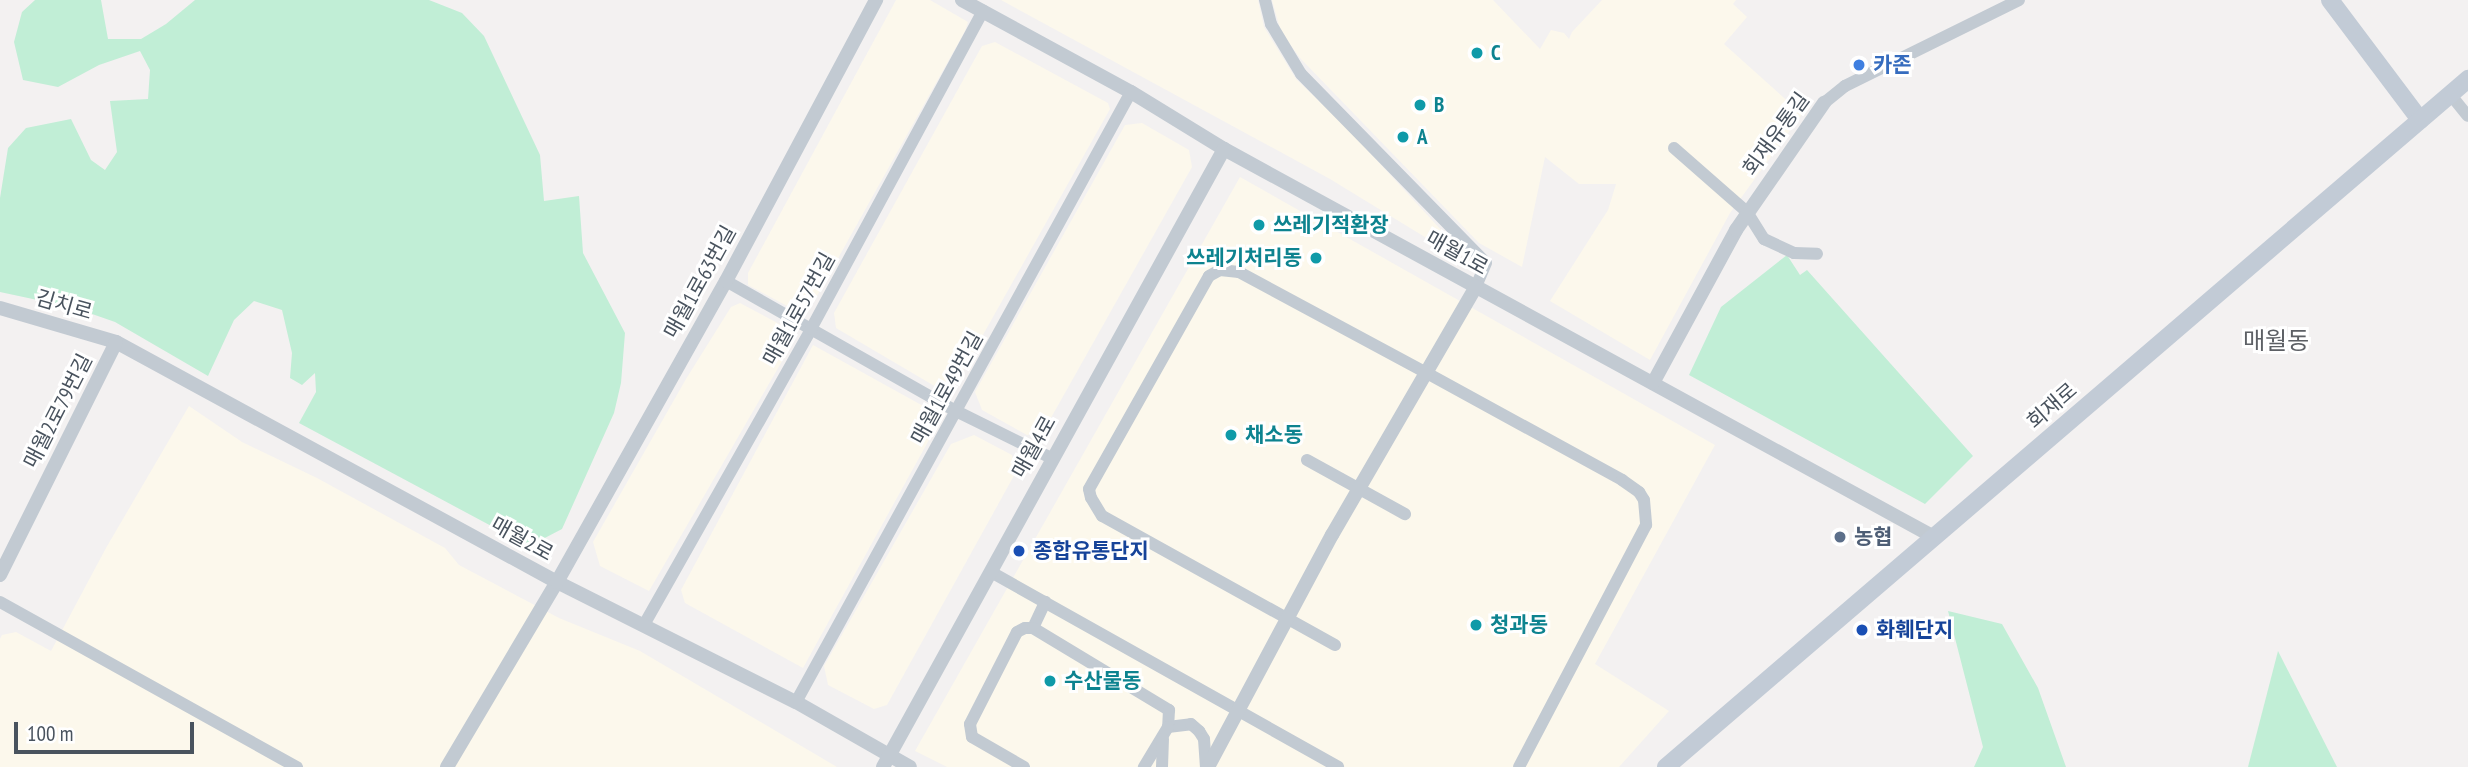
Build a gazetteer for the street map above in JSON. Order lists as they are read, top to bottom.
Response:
{
  "streets": {
    "main road": ["회재로"],
    "street": [
      "회재유통길",
      "매월1로",
      "매월1로63번길",
      "김치로",
      "매월1로57번길",
      "매월1로49번길",
      "매월2로79번길",
      "매월4로",
      "매월2로"
    ]
  },
  "crossings": [
    ["회재유통길", "매월1로"],
    ["매월1로", "매월1로57번길"],
    ["매월1로", "매월1로49번길"],
    ["매월1로", "회재로"],
    ["매월1로", "매월4로"],
    ["매월1로63번길", "매월2로"],
    ["김치로", "매월2로79번길"],
    ["김치로", "매월2로"],
    ["매월1로57번길", "매월2로"],
    ["매월1로49번길", "매월2로"],
    ["매월2로79번길", "매월2로"],
    ["매월4로", "매월2로"]
  ],
  "districts": ["매월동"],
  "places": [
    "C",
    "카존",
    "B",
    "A",
    "쓰레기적환장",
    "쓰레기처리동",
    "채소동",
    "농협",
    "종합유통단지",
    "청과동",
    "화훼단지",
    "수산물동"
  ],
  "scale_bar": "100 m"
}
